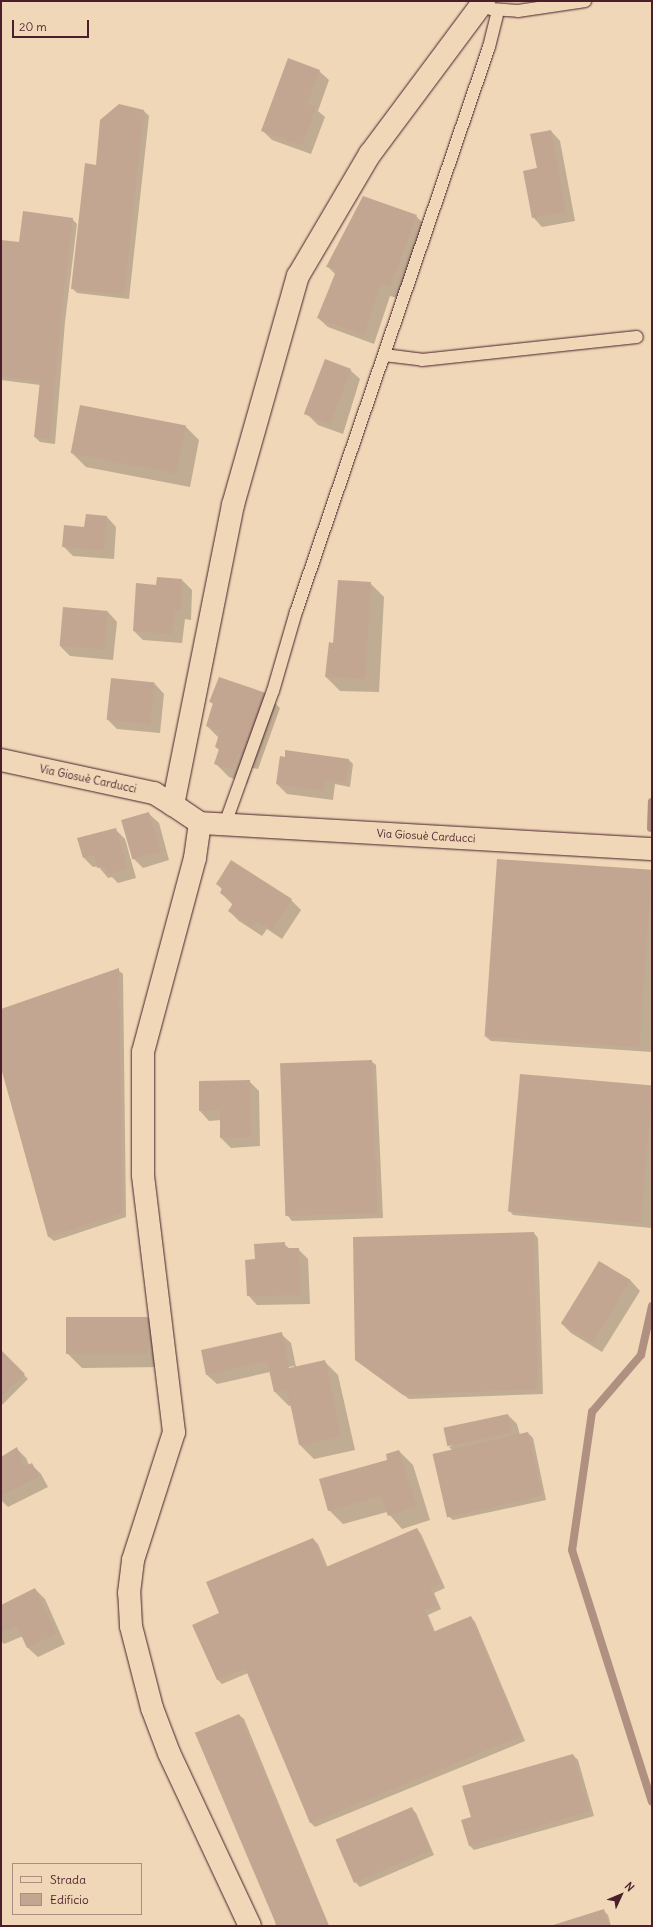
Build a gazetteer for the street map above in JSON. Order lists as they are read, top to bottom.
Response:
{
  "streets": {
    "street": ["Via Giosuè Carducci"]
  },
  "legend": ["Strada", "Edificio"],
  "scale_bar": "20 m",
  "north": "top right"
}
